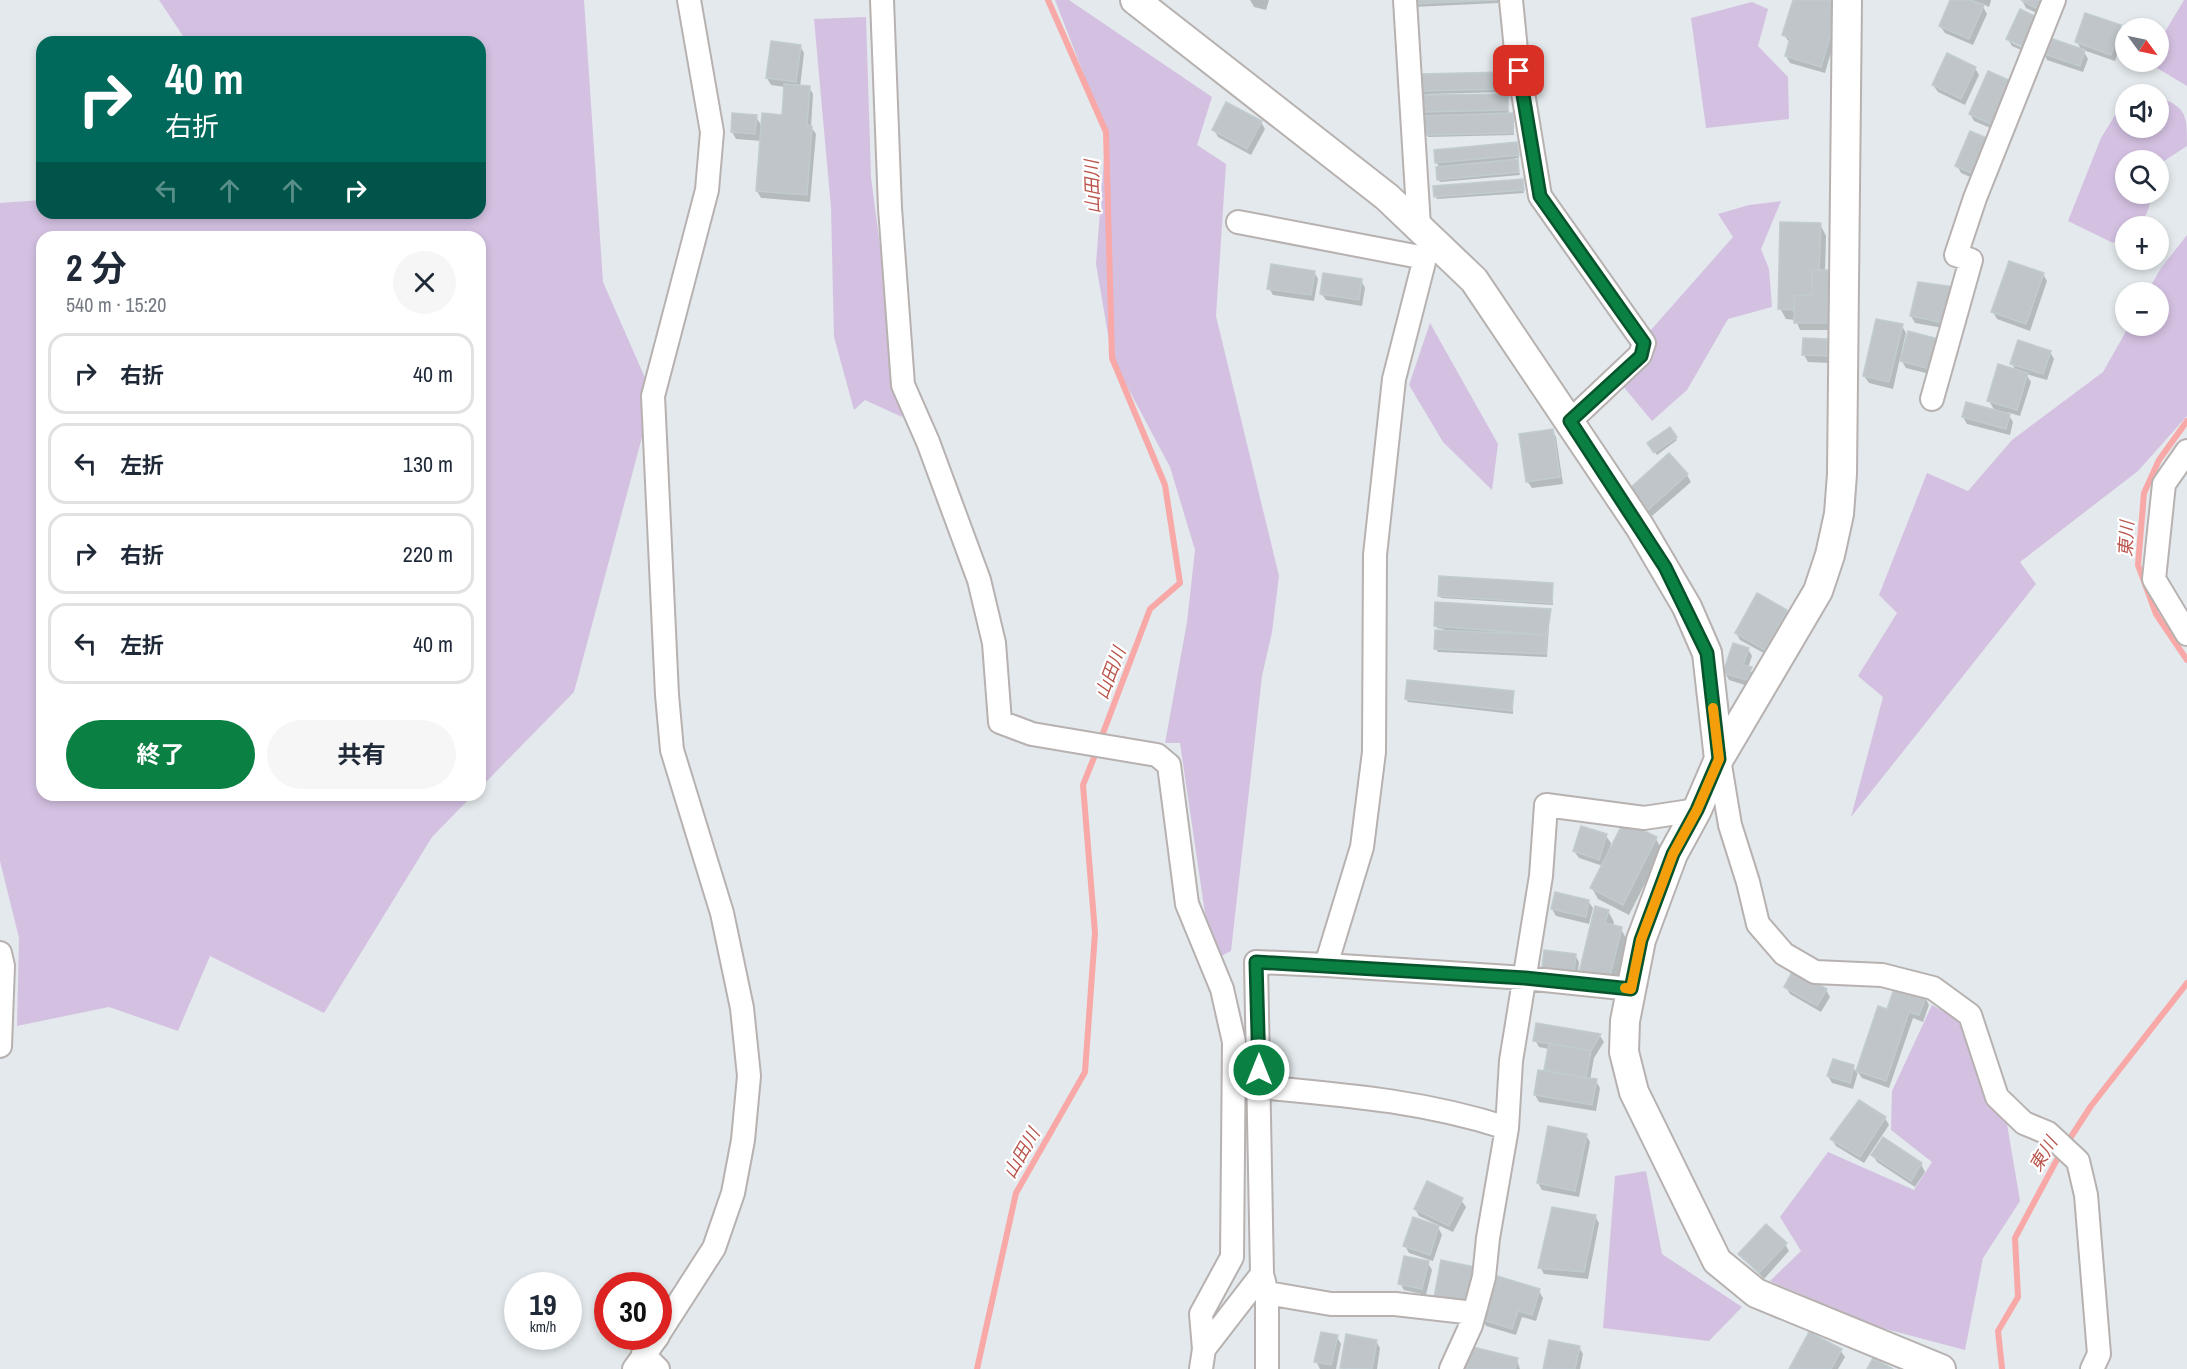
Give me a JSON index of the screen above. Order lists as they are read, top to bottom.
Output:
{
  "water": ["山田川", "東川"],
  "north": "bottom right",
  "page": {
    "map_buttons": ["+", "−"],
    "turn": ["40 m", "右折"],
    "heading": ["2 分", "540 m · 15:20"],
    "list": [
      {
        "name": "右折",
        "value": "40 m"
      },
      {
        "name": "左折",
        "value": "130 m"
      },
      {
        "name": "右折",
        "value": "220 m"
      },
      {
        "name": "左折",
        "value": "40 m"
      }
    ],
    "buttons": ["終了", "共有"],
    "speed": "19 km/h",
    "limit": "30"
  }
}
